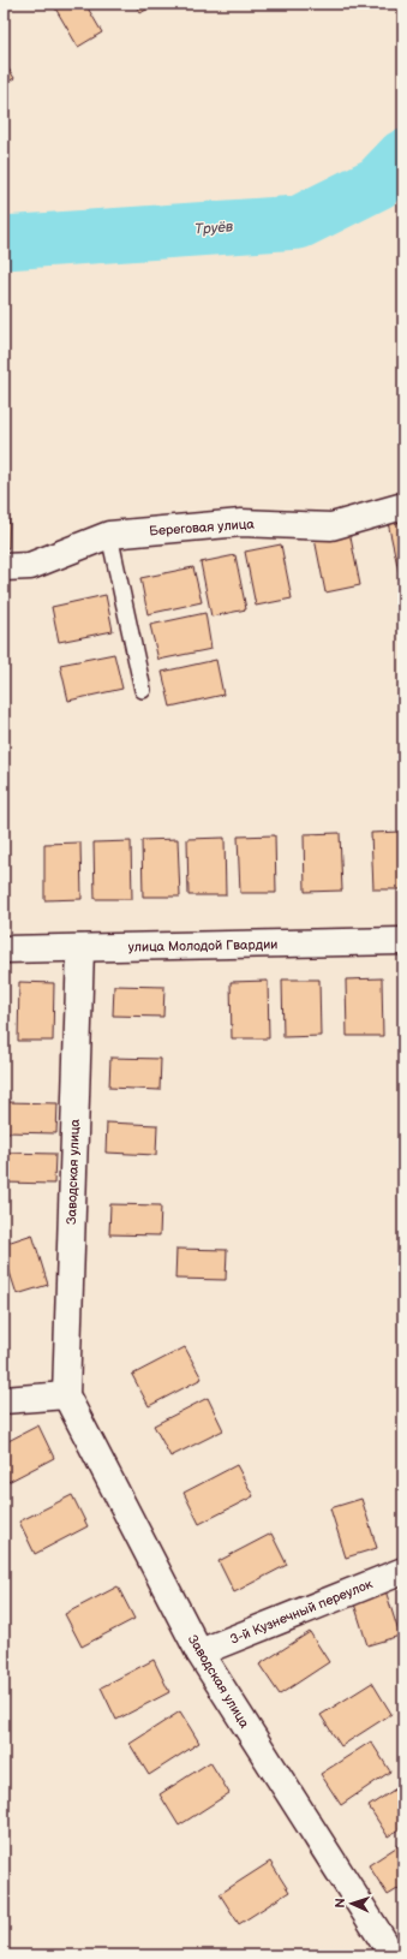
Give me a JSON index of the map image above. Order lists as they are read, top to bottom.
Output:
{
  "streets": {
    "street": [
      "Береговая улица",
      "улица Молодой Гвардии",
      "Заводская улица",
      "3-й Кузнечный переулок"
    ]
  },
  "crossings": [
    ["улица Молодой Гвардии", "Заводская улица"],
    ["Заводская улица", "3-й Кузнечный переулок"]
  ],
  "water": ["Труёв"],
  "north": "left"
}
